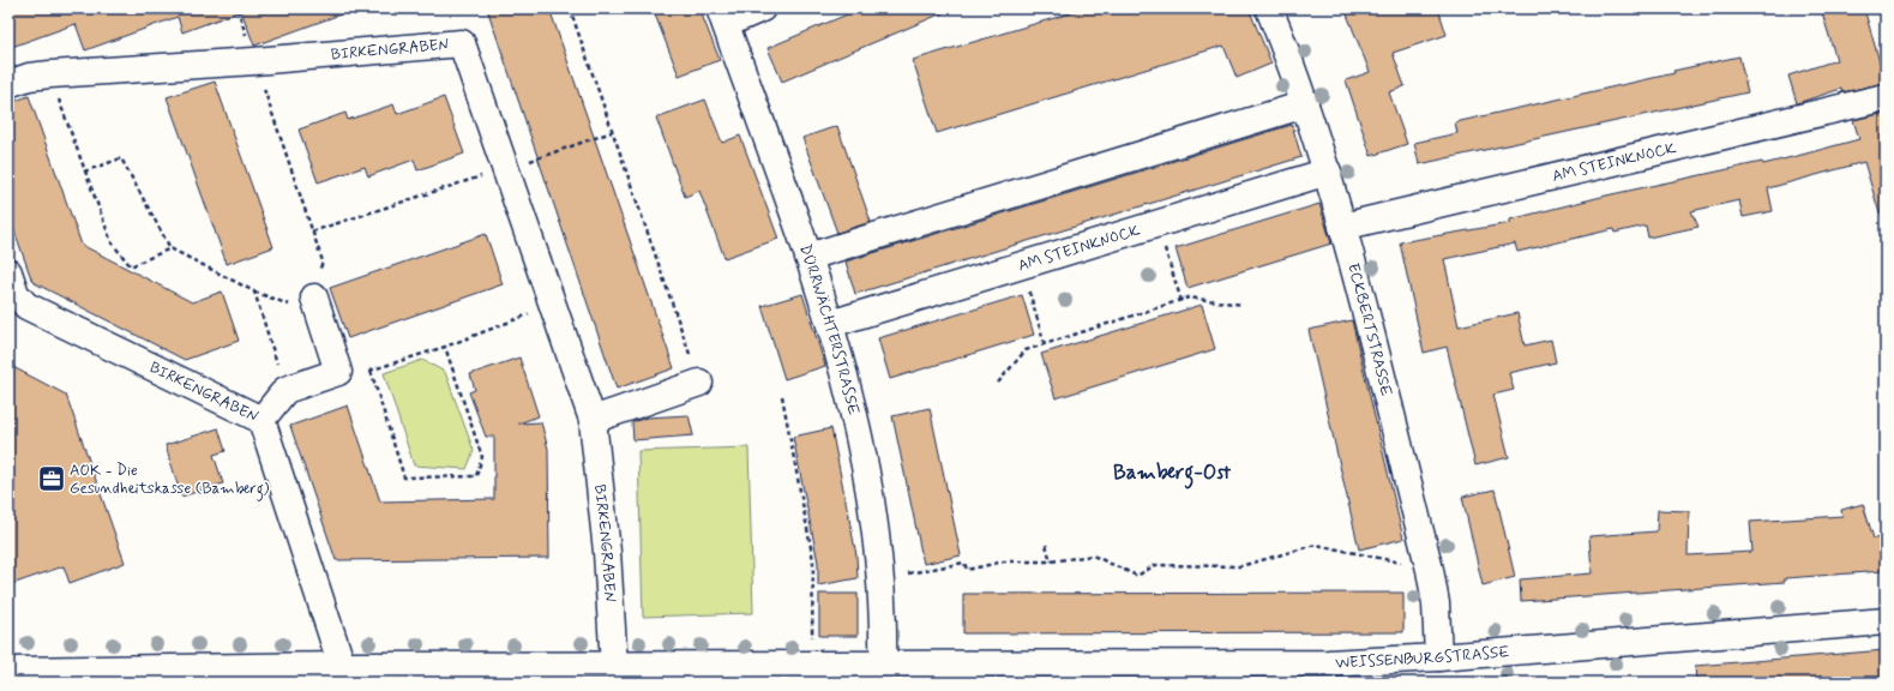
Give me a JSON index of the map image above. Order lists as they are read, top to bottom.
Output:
{
  "streets": {
    "street": [
      "BIRKENGRABEN",
      "AM STEINKNOCK",
      "DÜRRWÄCHTERSTRASSE",
      "ECKBERTSTRASSE",
      "WEISSENBURGSTRASSE"
    ]
  },
  "crossings": [
    ["BIRKENGRABEN", "WEISSENBURGSTRASSE"],
    ["AM STEINKNOCK", "DÜRRWÄCHTERSTRASSE"],
    ["AM STEINKNOCK", "ECKBERTSTRASSE"],
    ["DÜRRWÄCHTERSTRASSE", "WEISSENBURGSTRASSE"],
    ["ECKBERTSTRASSE", "WEISSENBURGSTRASSE"]
  ],
  "districts": ["Bamberg-Ost"],
  "places": {
    "office": ["AOK - Die Gesundheitskasse (Bamberg)"]
  }
}
